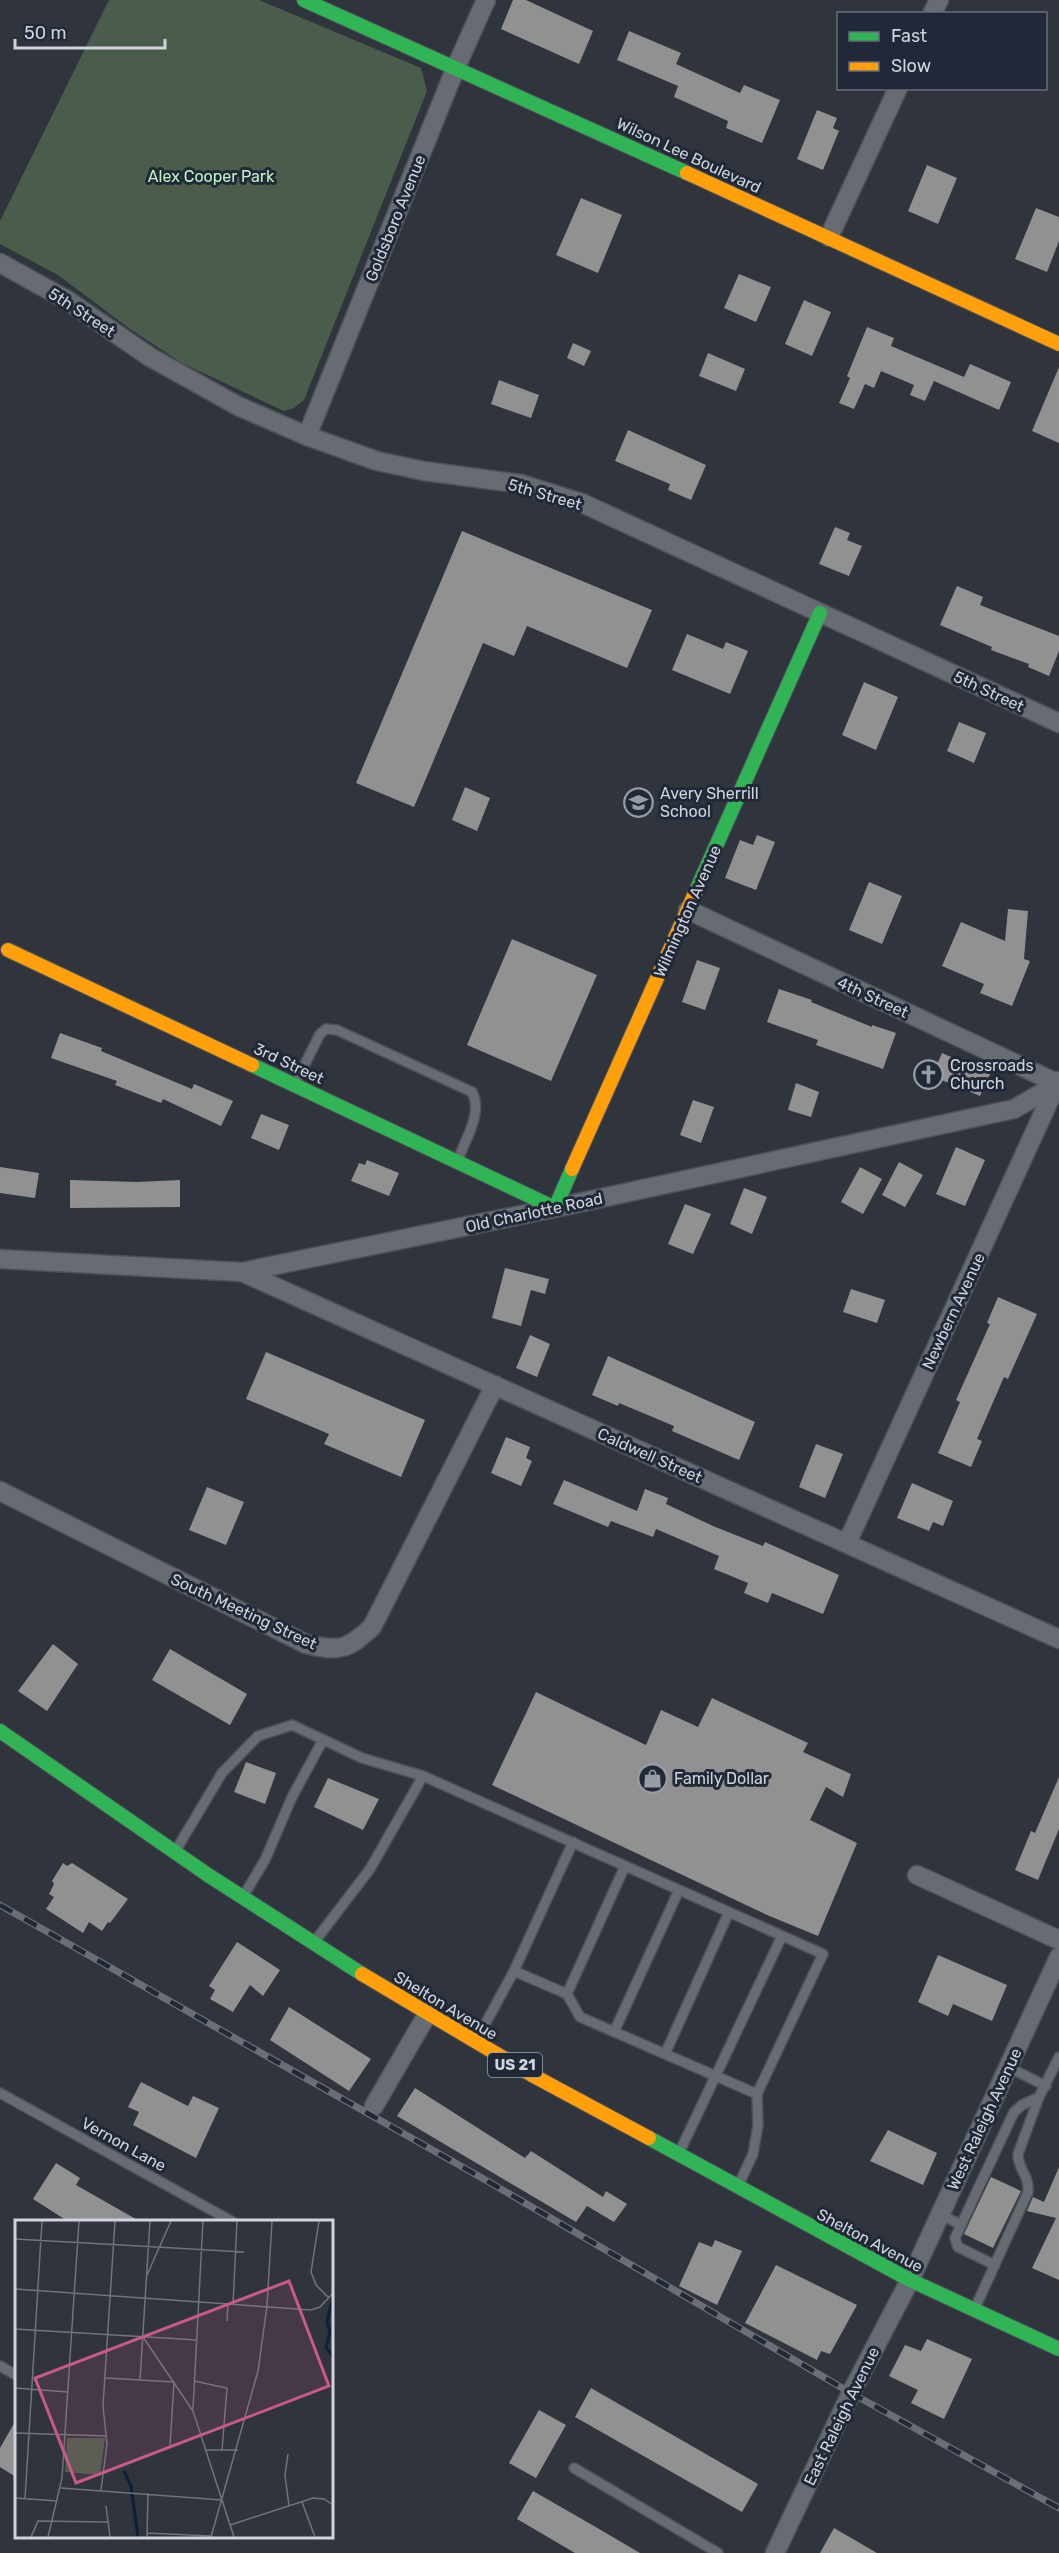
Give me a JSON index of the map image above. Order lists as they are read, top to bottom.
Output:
{
  "streets": {
    "street": [
      "Wilson Lee Boulevard",
      "Goldsboro Avenue",
      "5th Street",
      "Wilmington Avenue",
      "4th Street",
      "3rd Street",
      "Old Charlotte Road",
      "Newbern Avenue",
      "Caldwell Street",
      "South Meeting Street",
      "Shelton Avenue",
      "US 21",
      "West Raleigh Avenue",
      "East Raleigh Avenue"
    ],
    "lane": ["Vernon Lane"]
  },
  "crossings": [
    ["Wilson Lee Boulevard", "Goldsboro Avenue"],
    ["Goldsboro Avenue", "5th Street"],
    ["5th Street", "Wilmington Avenue"],
    ["Wilmington Avenue", "4th Street"],
    ["Wilmington Avenue", "3rd Street"],
    ["Wilmington Avenue", "Old Charlotte Road"],
    ["4th Street", "Old Charlotte Road"],
    ["4th Street", "Newbern Avenue"],
    ["3rd Street", "Old Charlotte Road"],
    ["Old Charlotte Road", "Newbern Avenue"],
    ["Old Charlotte Road", "Caldwell Street"],
    ["Newbern Avenue", "Caldwell Street"],
    ["Caldwell Street", "South Meeting Street"],
    ["Shelton Avenue", "West Raleigh Avenue"],
    ["Shelton Avenue", "East Raleigh Avenue"],
    ["West Raleigh Avenue", "East Raleigh Avenue"]
  ],
  "parks": ["Alex Cooper Park"],
  "places": {
    "school or university": ["Avery Sherrill School"],
    "church": ["Crossroads Church"],
    "shop": ["Family Dollar"]
  },
  "legend": ["Fast", "Slow"],
  "scale_bar": "50 m"
}
